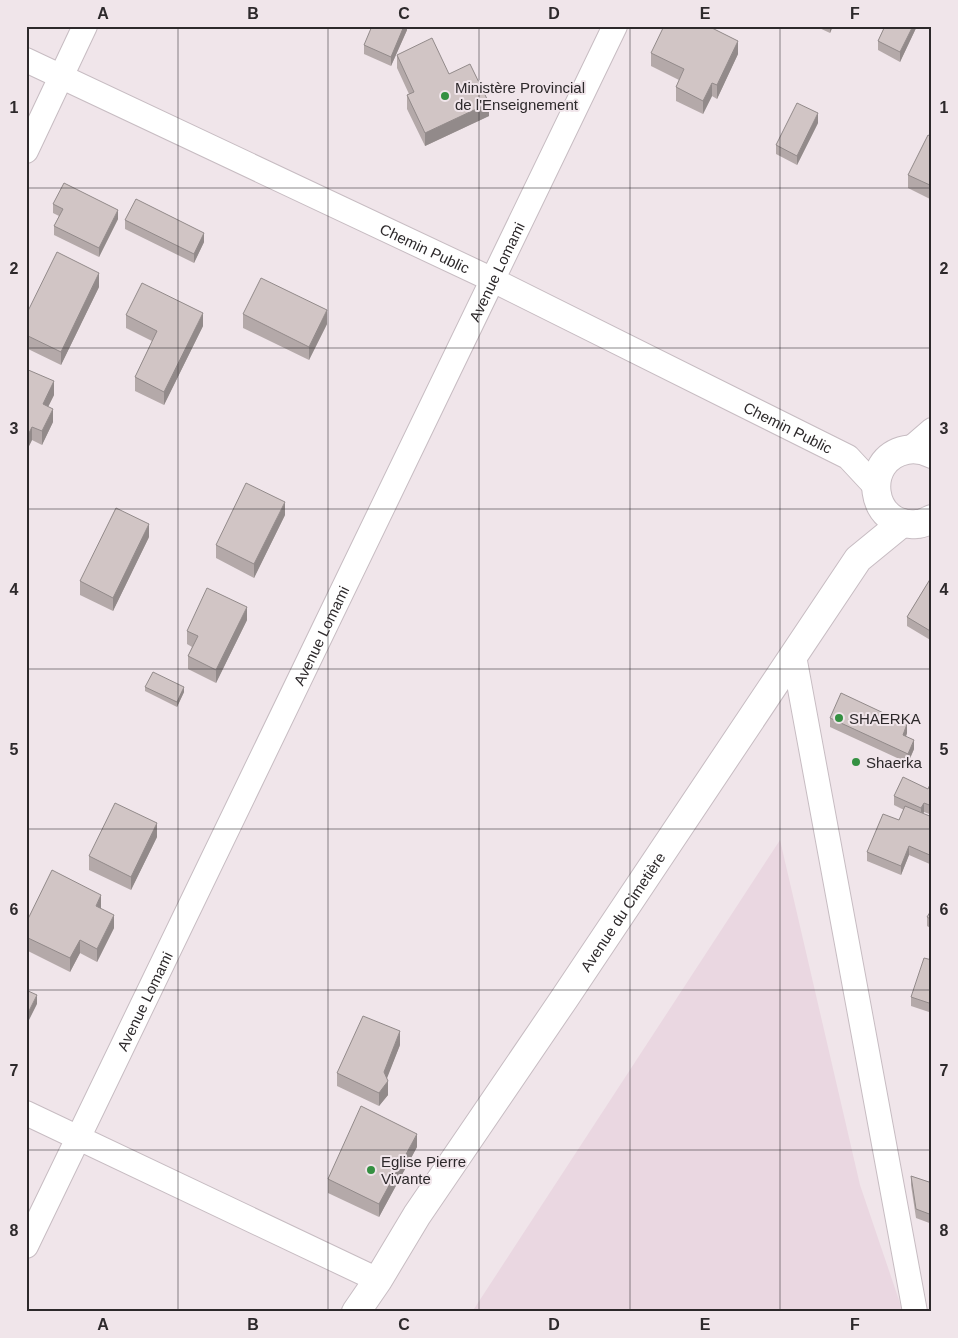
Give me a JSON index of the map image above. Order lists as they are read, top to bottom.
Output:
{
  "streets": {
    "street": ["Chemin Public", "Avenue Lomami", "Avenue du Cimetière"]
  },
  "crossings": [
    ["Chemin Public", "Avenue Lomami"]
  ],
  "places": [
    "Ministère Provincial de l'Enseignement",
    "SHAERKA",
    "Shaerka",
    "Eglise Pierre Vivante"
  ],
  "grid": {
    "columns": [
      "A",
      "B",
      "C",
      "D",
      "E",
      "F"
    ],
    "rows": [
      "1",
      "2",
      "3",
      "4",
      "5",
      "6",
      "7",
      "8"
    ]
  }
}
